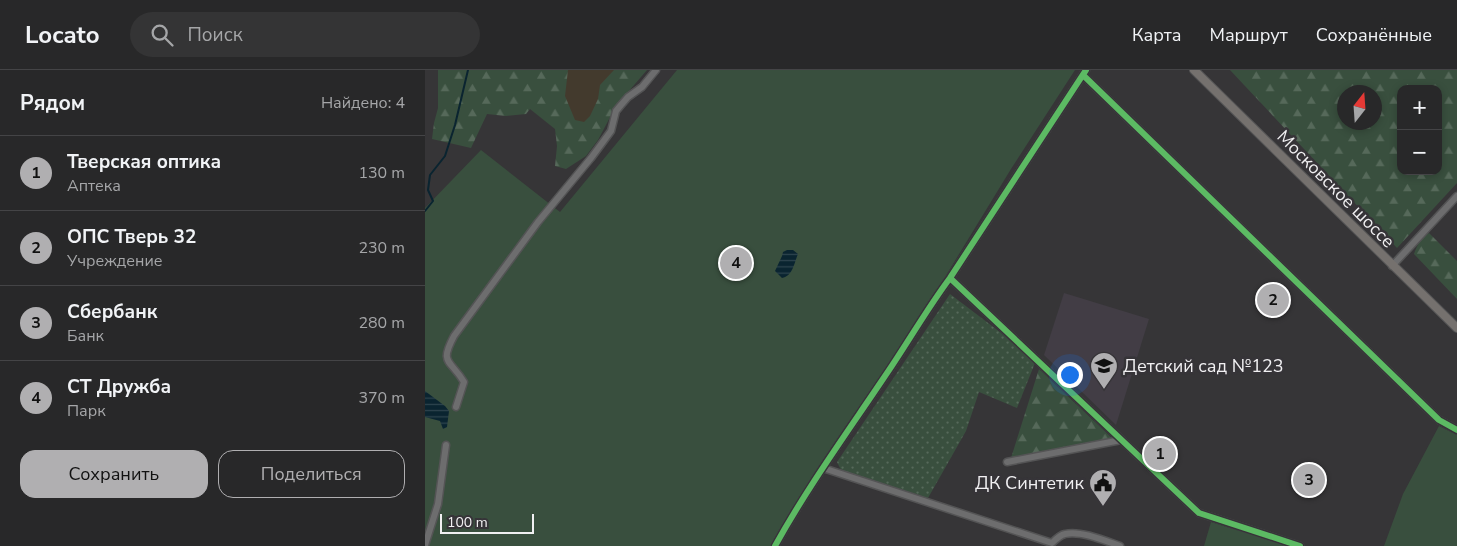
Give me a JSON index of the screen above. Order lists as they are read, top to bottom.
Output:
{
  "streets": {
    "main road": ["Московское шоссе"]
  },
  "places": {
    "school or university": ["Детский сад №123"],
    "public building": ["ДК Синтетик"]
  },
  "scale_bar": "100 m",
  "north": "top",
  "page": {
    "header": "Locato",
    "search": "Поиск",
    "nav": ["Карта", "Маршрут", "Сохранённые"],
    "heading": ["Рядом", "Найдено: 4"],
    "map_buttons": ["+", "−"],
    "list": [
      {
        "mark": "1",
        "name": "Тверская оптика",
        "note": "Аптека",
        "value": "130 m"
      },
      {
        "mark": "2",
        "name": "ОПС Тверь 32",
        "note": "Учреждение",
        "value": "230 m"
      },
      {
        "mark": "3",
        "name": "Сбербанк",
        "note": "Банк",
        "value": "280 m"
      },
      {
        "mark": "4",
        "name": "СТ Дружба",
        "note": "Парк",
        "value": "370 m"
      }
    ],
    "pins": [
      "4",
      "2",
      "1",
      "3"
    ],
    "buttons": ["Сохранить", "Поделиться"],
    "scale": "100 m"
  }
}
